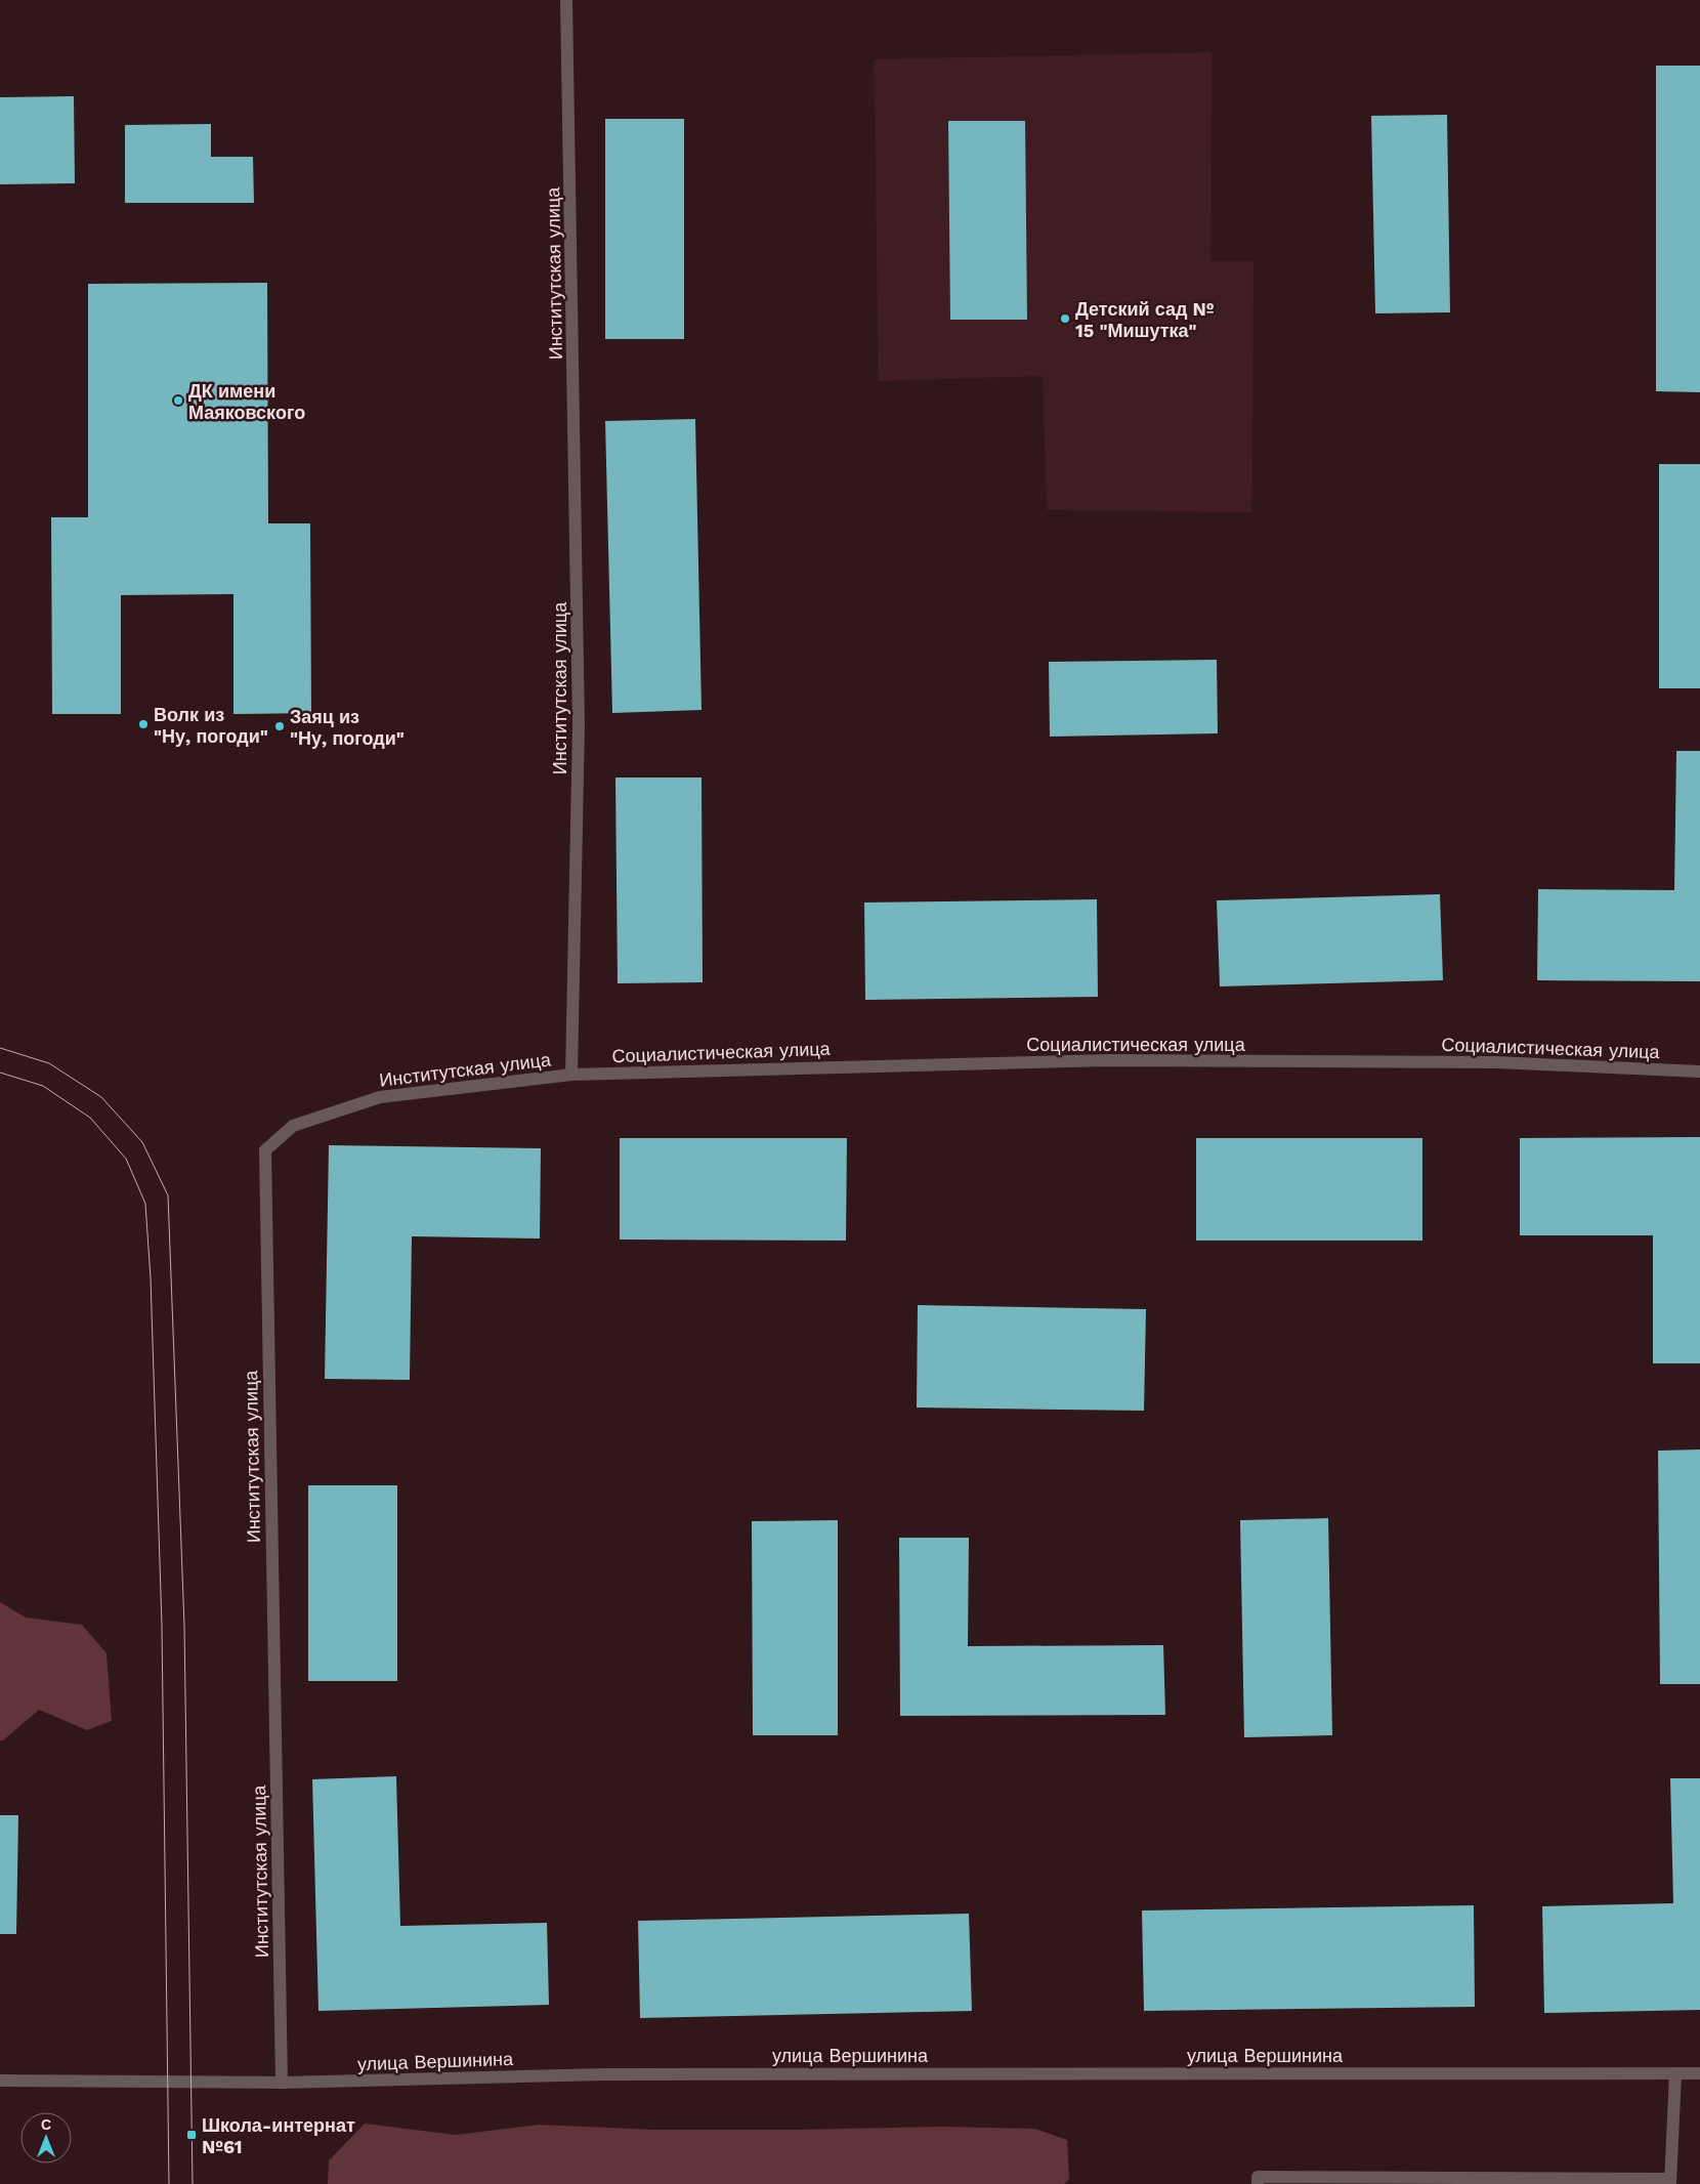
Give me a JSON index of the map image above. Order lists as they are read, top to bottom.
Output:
{
  "streets": {
    "street": ["Институтская улица", "Социалистическая улица", "улица Вершинина"]
  },
  "crossings": [
    ["Институтская улица", "Социалистическая улица"],
    ["Институтская улица", "улица Вершинина"]
  ],
  "places": {
    "other": [
      "Детский сад № 15 \"Мишутка\"",
      "ДК имени Маяковского",
      "Волк из \"Ну, погоди\"",
      "Заяц из \"Ну, погоди\""
    ],
    "transit": ["Школа-интернат №61"]
  },
  "north": "top"
}
